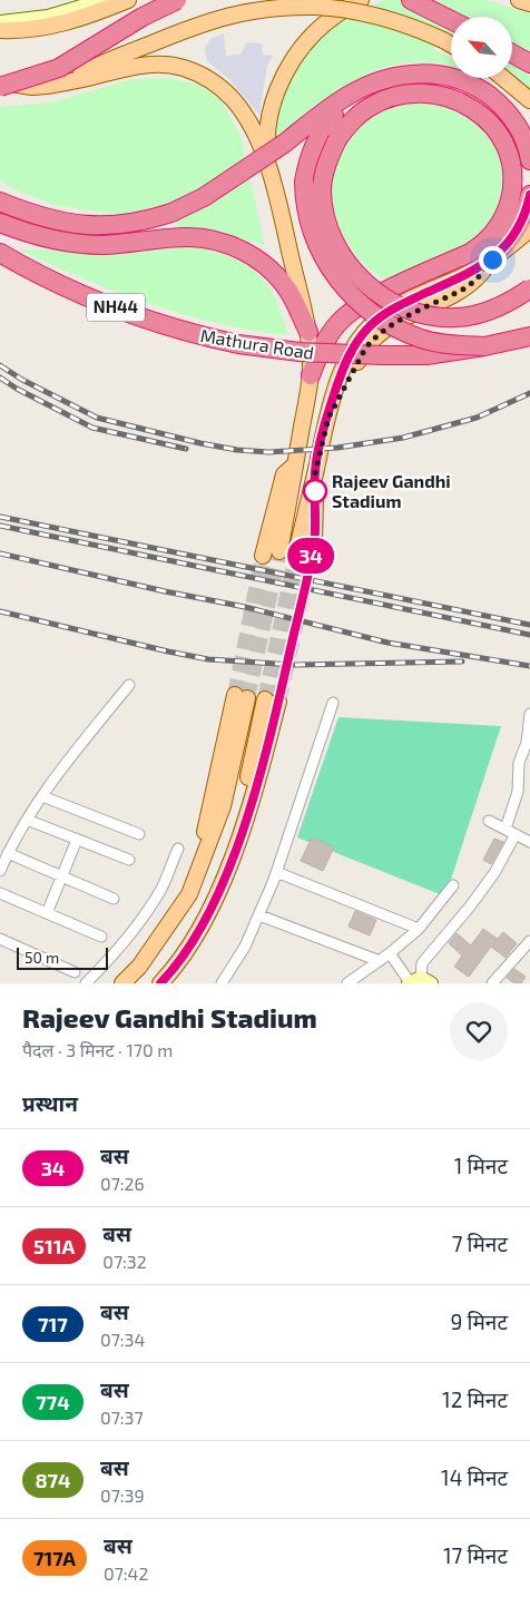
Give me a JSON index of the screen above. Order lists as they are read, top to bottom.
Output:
{
  "streets": {
    "highway": ["NH44", "Mathura Road"]
  },
  "places": ["Rajeev Gandhi Stadium"],
  "lines": ["bus line 34"],
  "scale_bar": "50 m",
  "north": "top left",
  "page": {
    "on_map": "34",
    "scale": "50 m",
    "heading": [
      ["Rajeev Gandhi Stadium", "पैदल · 3 मिनट · 170 m"],
      "प्रस्थान"
    ],
    "list": [
      {
        "mark": "34",
        "name": "बस",
        "note": "07:26",
        "value": "1 मिनट"
      },
      {
        "mark": "511A",
        "name": "बस",
        "note": "07:32",
        "value": "7 मिनट"
      },
      {
        "mark": "717",
        "name": "बस",
        "note": "07:34",
        "value": "9 मिनट"
      },
      {
        "mark": "774",
        "name": "बस",
        "note": "07:37",
        "value": "12 मिनट"
      },
      {
        "mark": "874",
        "name": "बस",
        "note": "07:39",
        "value": "14 मिनट"
      },
      {
        "mark": "717A",
        "name": "बस",
        "note": "07:42",
        "value": "17 मिनट"
      }
    ]
  }
}
